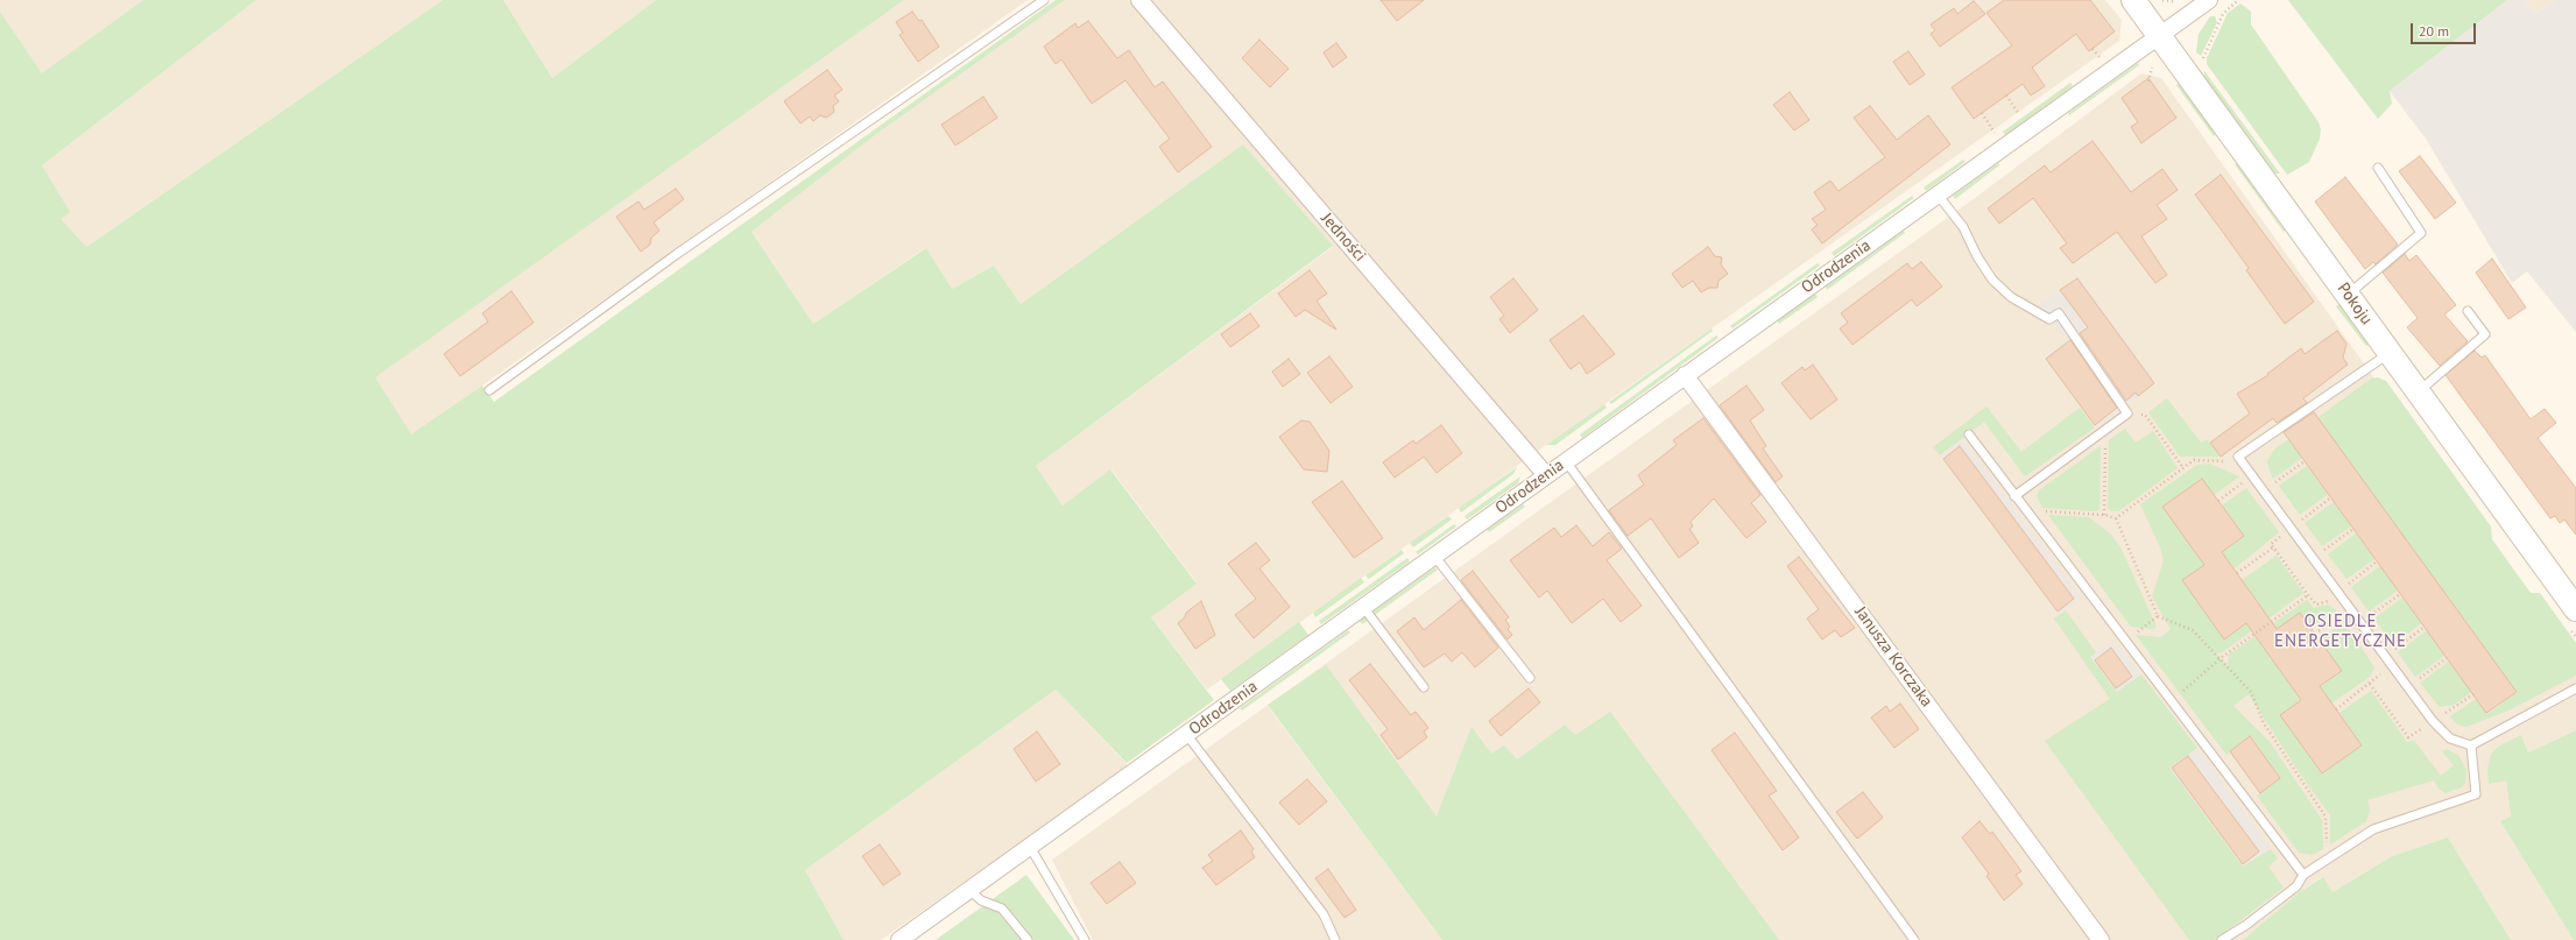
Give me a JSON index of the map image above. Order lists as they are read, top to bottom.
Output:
{
  "streets": {
    "street": [
      "Jedności",
      "Odrodzenia",
      "Pokoju",
      "Janusza Korczaka"
    ]
  },
  "crossings": [
    ["Jedności", "Odrodzenia"],
    ["Odrodzenia", "Pokoju"],
    ["Odrodzenia", "Janusza Korczaka"]
  ],
  "districts": ["OSIEDLE ENERGETYCZNE"],
  "scale_bar": "20 m"
}
